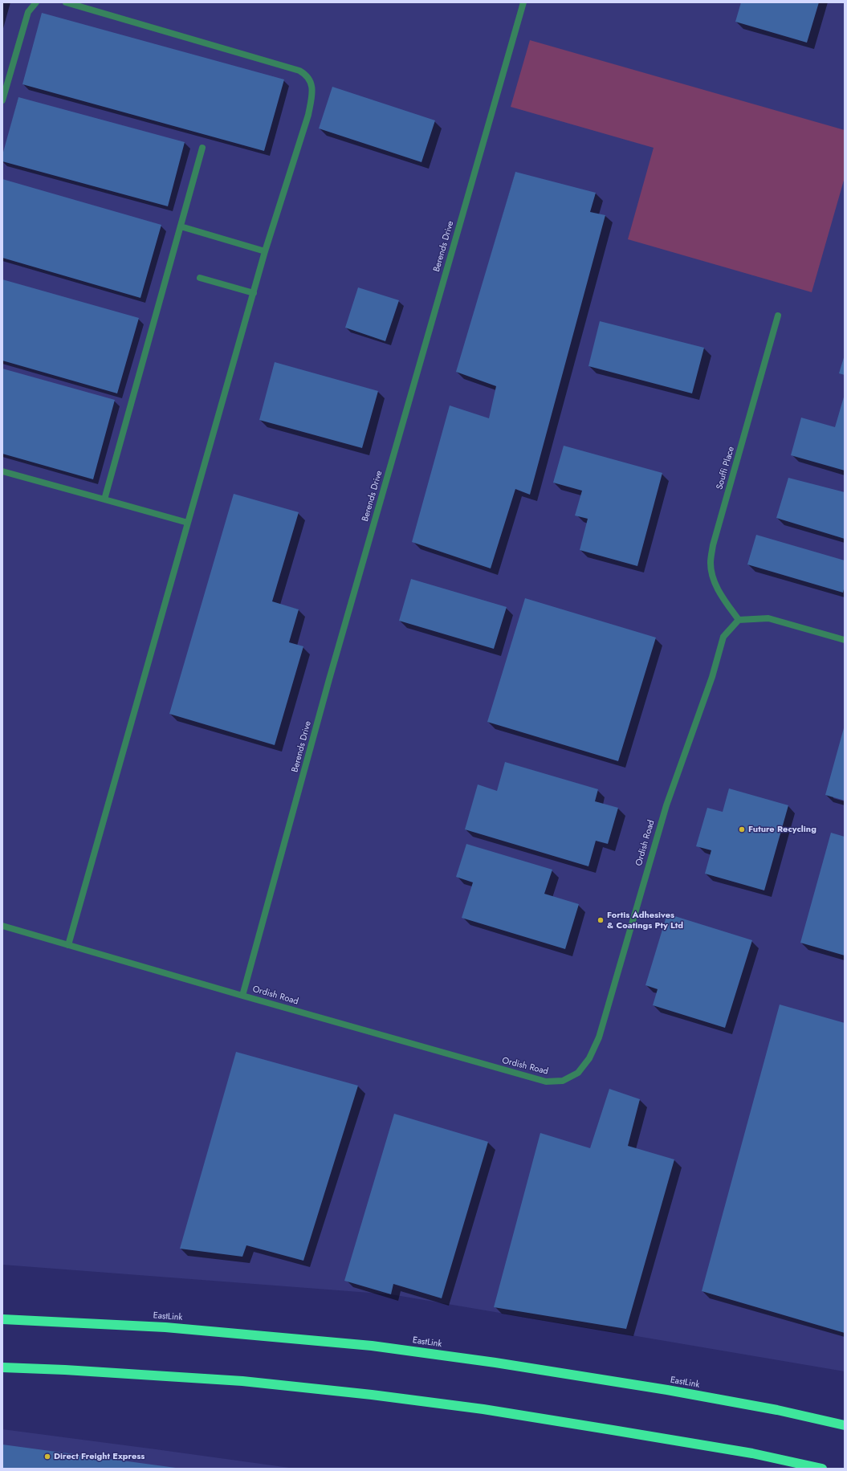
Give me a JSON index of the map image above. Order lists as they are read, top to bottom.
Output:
{
  "streets": {
    "highway": ["EastLink"],
    "street": ["Berends Drive", "Souffi Place", "Ordish Road"]
  },
  "crossings": [
    ["Berends Drive", "Ordish Road"],
    ["Souffi Place", "Ordish Road"]
  ],
  "places": ["Future Recycling", "Fortis Adhesives & Coatings Pty Ltd", "Direct Freight Express"]
}
